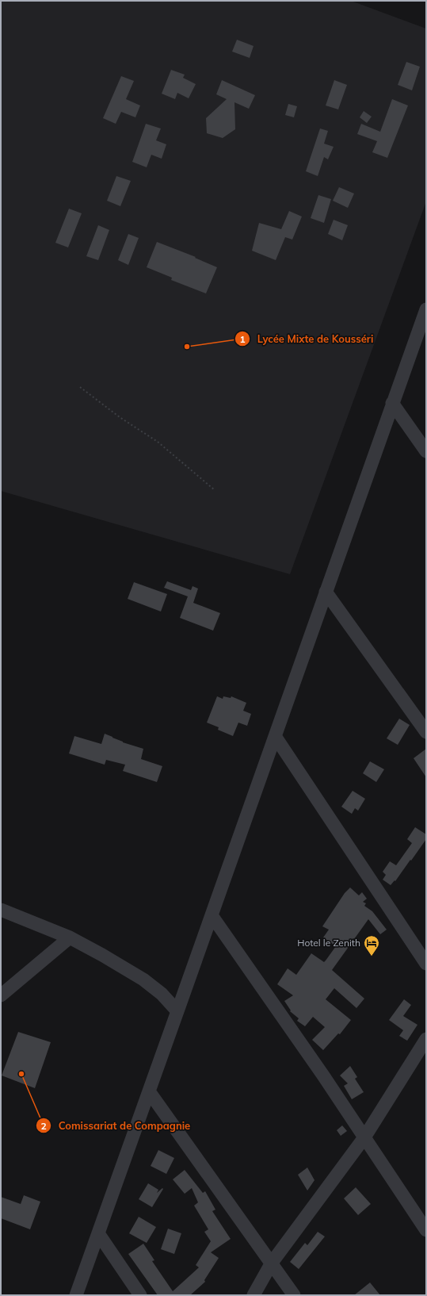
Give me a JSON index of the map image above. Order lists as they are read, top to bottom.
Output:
{
  "places": {
    "other": ["Lycée Mixte de Kousséri", "Comissariat de Compagnie"],
    "hotel": ["Hotel le Zenith"]
  }
}
